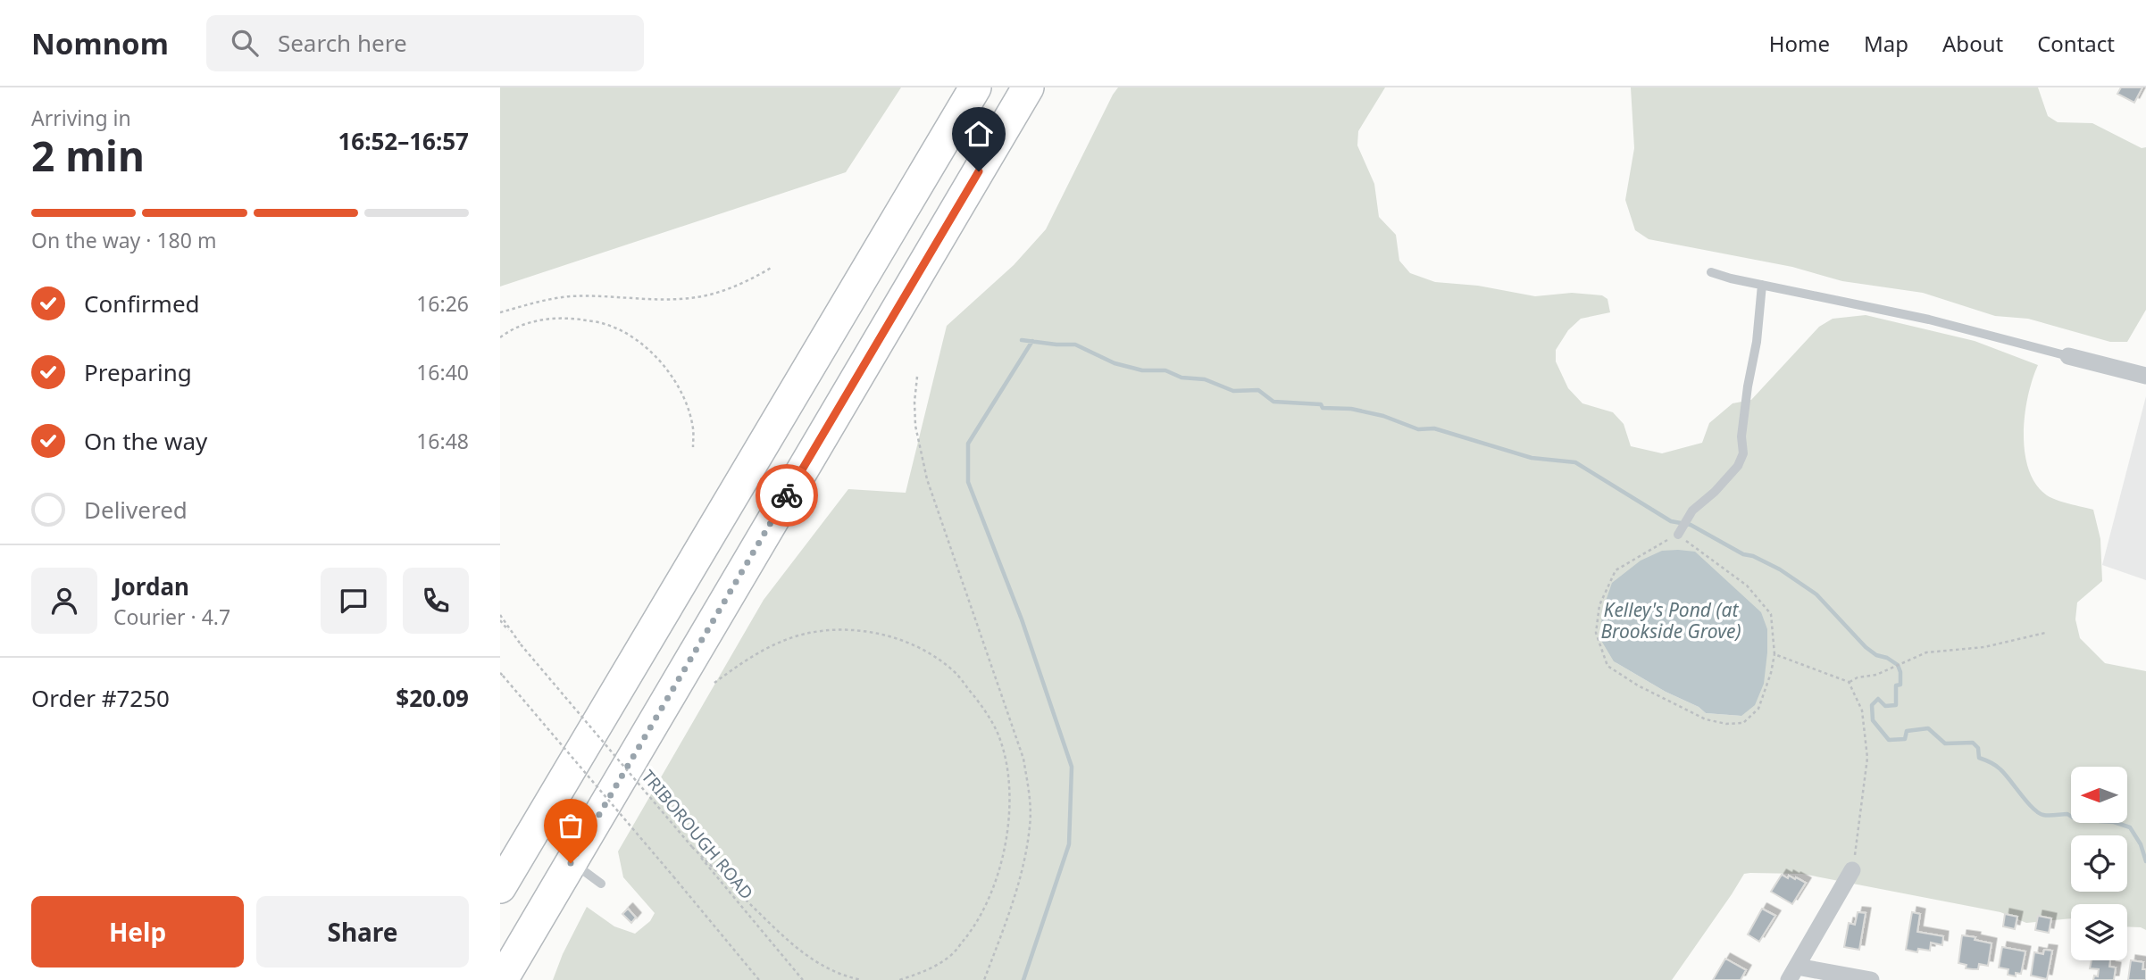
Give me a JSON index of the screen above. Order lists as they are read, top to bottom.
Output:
{
  "streets": {
    "path": ["TRIBOROUGH ROAD"]
  },
  "water": ["Kelley's Pond (at Brookside Grove)"],
  "north": "left",
  "page": {
    "header": "Nomnom",
    "search": "Search here",
    "nav": [
      "Home",
      "Map",
      "About",
      "Contact"
    ],
    "heading": ["2 min", "Arriving in", "16:52–16:57"],
    "panel": [
      "Jordan",
      "Courier · 4.7",
      "Order #7250",
      "$20.09"
    ],
    "bar": "On the way · 180 m",
    "list": [
      ["Confirmed", "16:26"],
      ["Preparing", "16:40"],
      ["On the way", "16:48"],
      "Delivered"
    ],
    "buttons": ["Help", "Share"]
  }
}
